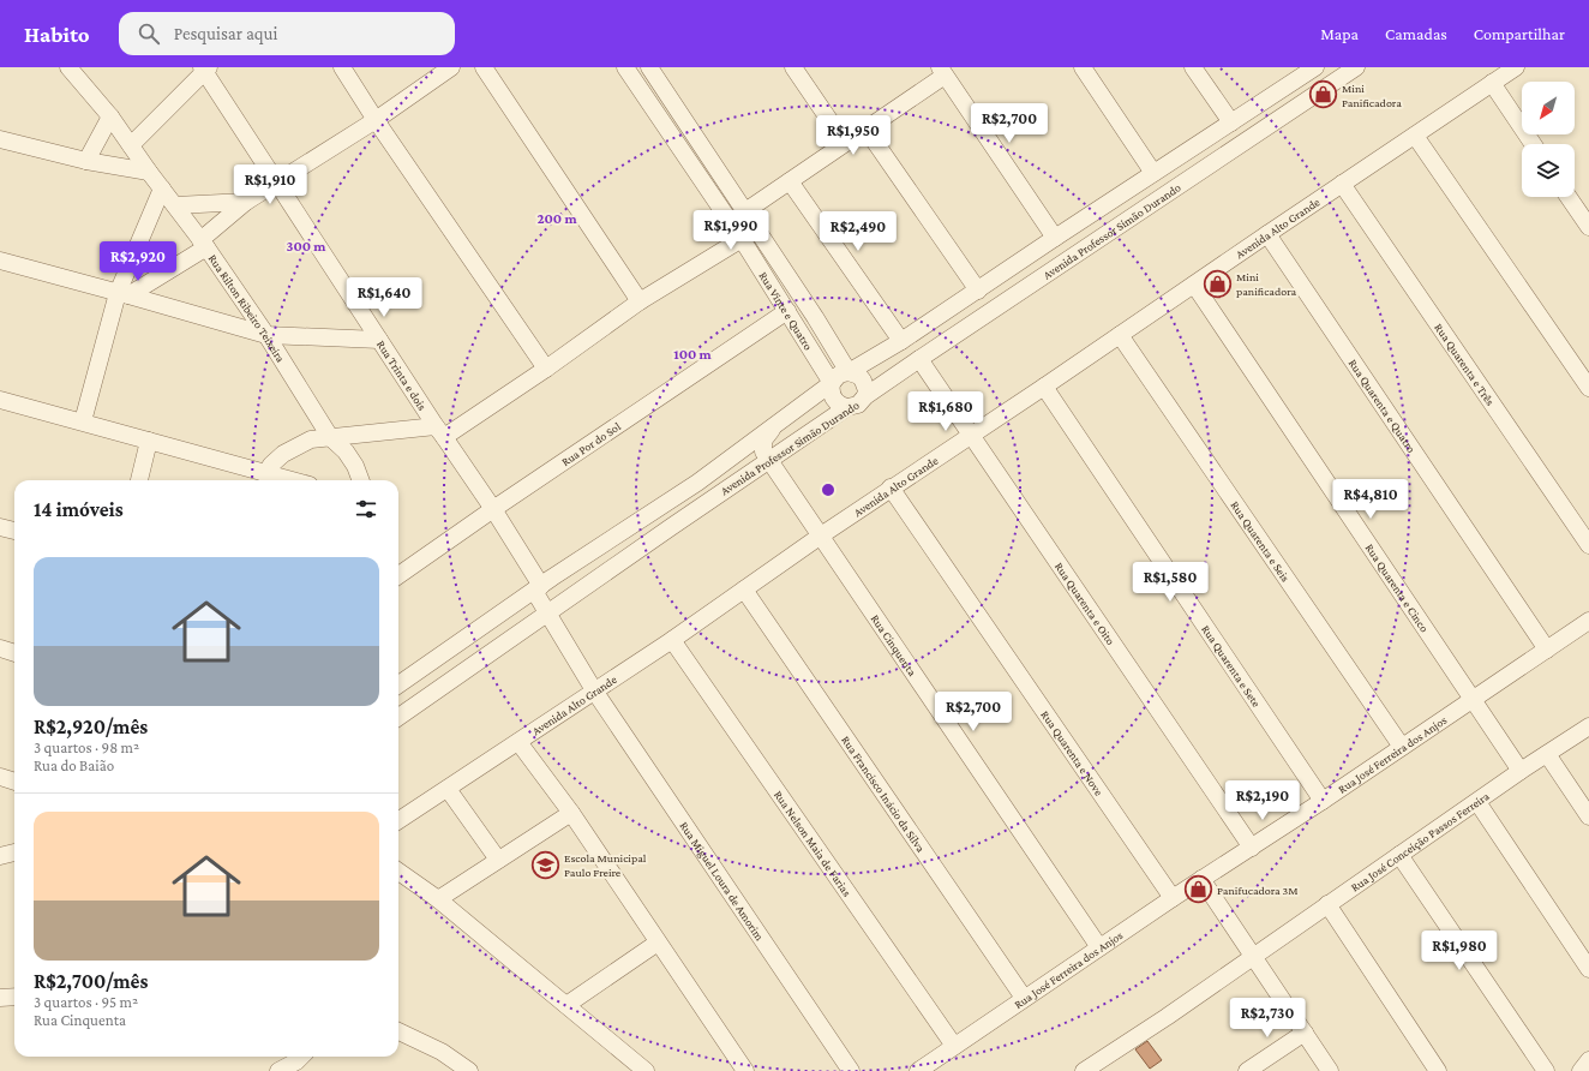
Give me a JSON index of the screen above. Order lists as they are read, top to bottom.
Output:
{
  "streets": {
    "street": [
      "Avenida Alto Grande",
      "Avenida Professor Simão Durando",
      "Rua Rilton Ribeiro Teixeira",
      "Rua Vinte e Quatro",
      "Rua Quarenta e Três",
      "Rua Trinta e dois",
      "Rua Quarenta e Quatro",
      "Rua Por do Sol",
      "Rua Quarenta e Seis",
      "Rua Quarenta e Cinco",
      "Rua Quarenta e Oito",
      "Rua Cinquenta",
      "Rua Quarenta e Sete",
      "Rua Quarenta e Nove",
      "Rua José Ferreira dos Anjos",
      "Rua Francisco Inácio da Silva",
      "Rua José Conceição Passos Ferreira",
      "Rua Nelson Maia de Farias",
      "Rua Miguel Loura de Amorim"
    ]
  },
  "crossings": [
    ["Avenida Alto Grande", "Rua Quarenta e Três"],
    ["Avenida Alto Grande", "Rua Quarenta e Quatro"],
    ["Avenida Alto Grande", "Rua Quarenta e Seis"],
    ["Avenida Alto Grande", "Rua Quarenta e Cinco"],
    ["Avenida Alto Grande", "Rua Quarenta e Oito"],
    ["Avenida Alto Grande", "Rua Cinquenta"],
    ["Avenida Alto Grande", "Rua Quarenta e Sete"],
    ["Avenida Alto Grande", "Rua Quarenta e Nove"],
    ["Avenida Alto Grande", "Rua Francisco Inácio da Silva"],
    ["Avenida Alto Grande", "Rua Nelson Maia de Farias"],
    ["Avenida Alto Grande", "Rua Miguel Loura de Amorim"],
    ["Avenida Professor Simão Durando", "Rua Vinte e Quatro"],
    ["Avenida Professor Simão Durando", "Rua Trinta e dois"],
    ["Avenida Professor Simão Durando", "Rua Quarenta e Oito"],
    ["Avenida Professor Simão Durando", "Rua Cinquenta"],
    ["Avenida Professor Simão Durando", "Rua Miguel Loura de Amorim"],
    ["Rua Vinte e Quatro", "Rua Por do Sol"],
    ["Rua Trinta e dois", "Rua Por do Sol"],
    ["Rua Trinta e dois", "Rua Miguel Loura de Amorim"],
    ["Rua Quarenta e Quatro", "Rua José Ferreira dos Anjos"],
    ["Rua Quarenta e Seis", "Rua José Ferreira dos Anjos"],
    ["Rua Quarenta e Cinco", "Rua José Ferreira dos Anjos"],
    ["Rua Quarenta e Cinco", "Rua José Conceição Passos Ferreira"],
    ["Rua Quarenta e Oito", "Rua José Ferreira dos Anjos"],
    ["Rua Cinquenta", "Rua José Ferreira dos Anjos"],
    ["Rua Quarenta e Sete", "Rua José Ferreira dos Anjos"],
    ["Rua Quarenta e Nove", "Rua José Ferreira dos Anjos"],
    ["Rua José Ferreira dos Anjos", "Rua Francisco Inácio da Silva"],
    ["Rua José Ferreira dos Anjos", "Rua Nelson Maia de Farias"]
  ],
  "places": {
    "shop": ["Mini Panificadora", "Mini panificadora", "Panifucadora 3M"],
    "school or university": ["Escola Municipal Paulo Freire"]
  },
  "north": "bottom left",
  "page": {
    "header": "Habito",
    "search": "Pesquisar aqui",
    "nav": ["Mapa", "Camadas", "Compartilhar"],
    "price": [
      "R$2,700",
      "R$1,950",
      "R$1,910",
      "R$1,990",
      "R$2,490",
      "R$2,920",
      "R$1,640",
      "R$1,680",
      "R$4,810",
      "R$1,580",
      "R$2,700",
      "R$2,190",
      "R$1,980",
      "R$2,730"
    ],
    "heading": "14 imóveis",
    "list": [
      {
        "name": "R$2,920/mês",
        "note": "3 quartos · 98 m² · Rua do Baião"
      },
      {
        "name": "R$2,700/mês",
        "note": "3 quartos · 95 m² · Rua Cinquenta"
      }
    ]
  },
  "rings": ["200 m", "300 m", "100 m"]
}
